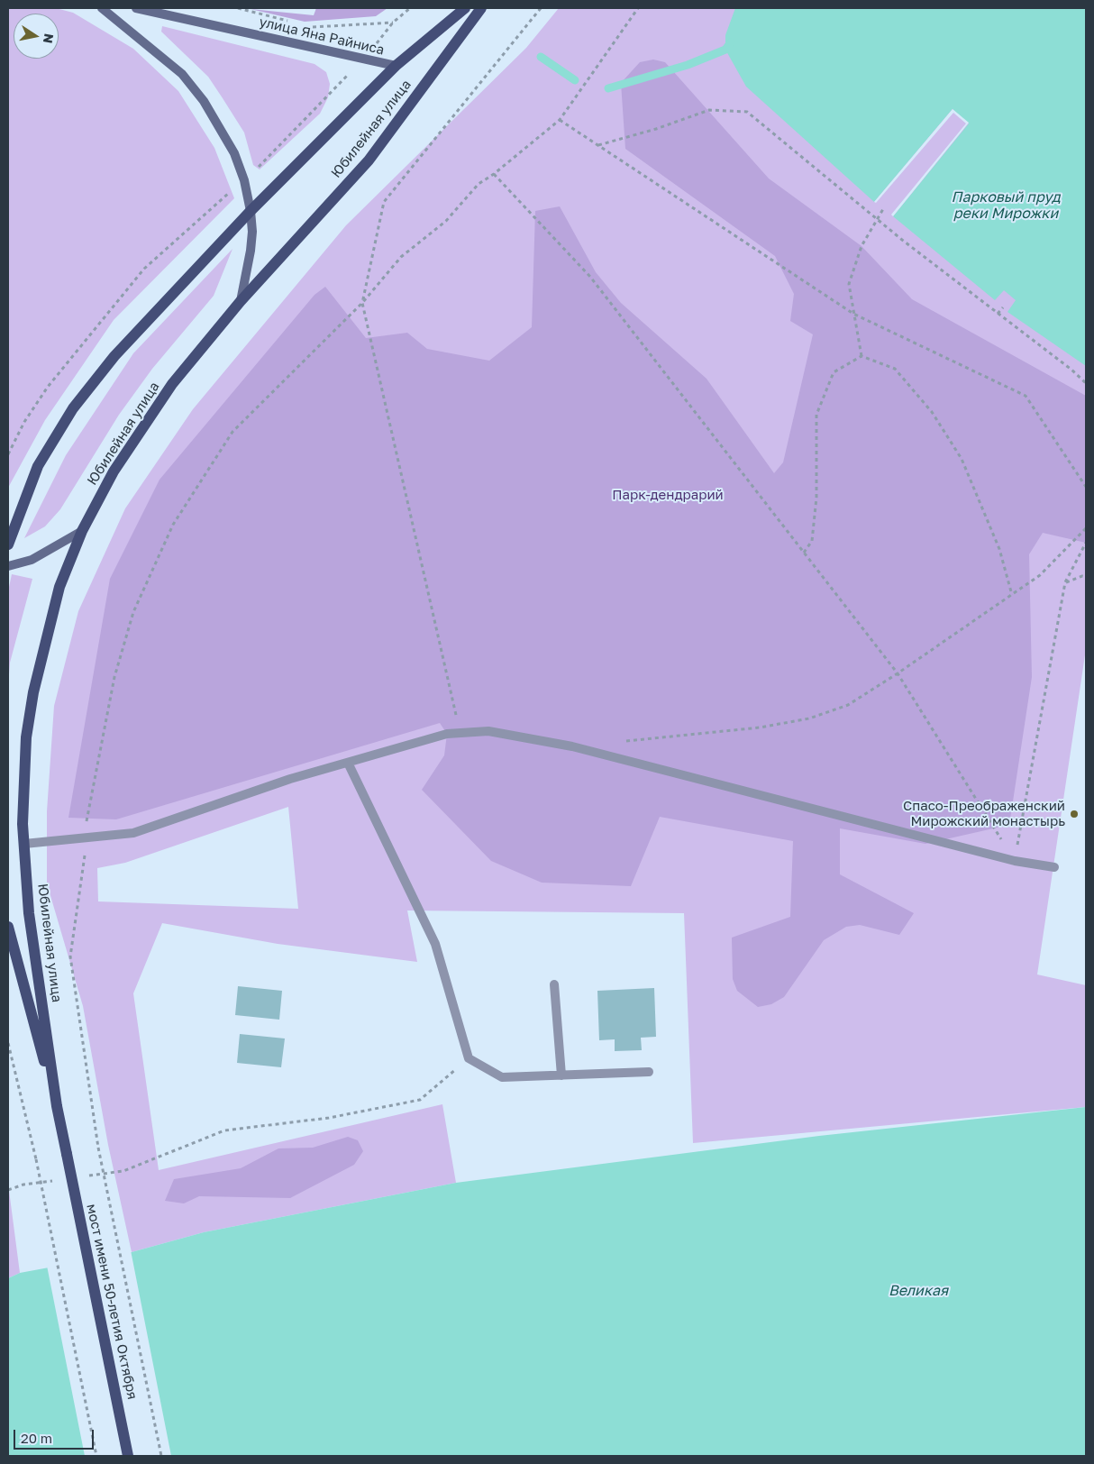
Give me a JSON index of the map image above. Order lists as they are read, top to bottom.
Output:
{
  "streets": {
    "main road": ["Юбилейная улица", "мост имени 50-летия Октября"],
    "street": ["улица Яна Райниса"]
  },
  "crossings": [
    ["улица Яна Райниса", "Юбилейная улица"],
    ["Юбилейная улица", "мост имени 50-летия Октября"]
  ],
  "water": ["Парковый пруд реки Мирожки", "Великая"],
  "parks": ["Парк-дендрарий"],
  "places": ["Спасо-Преображенский Мирожский монастырь"],
  "scale_bar": "20 m",
  "north": "right"
}
